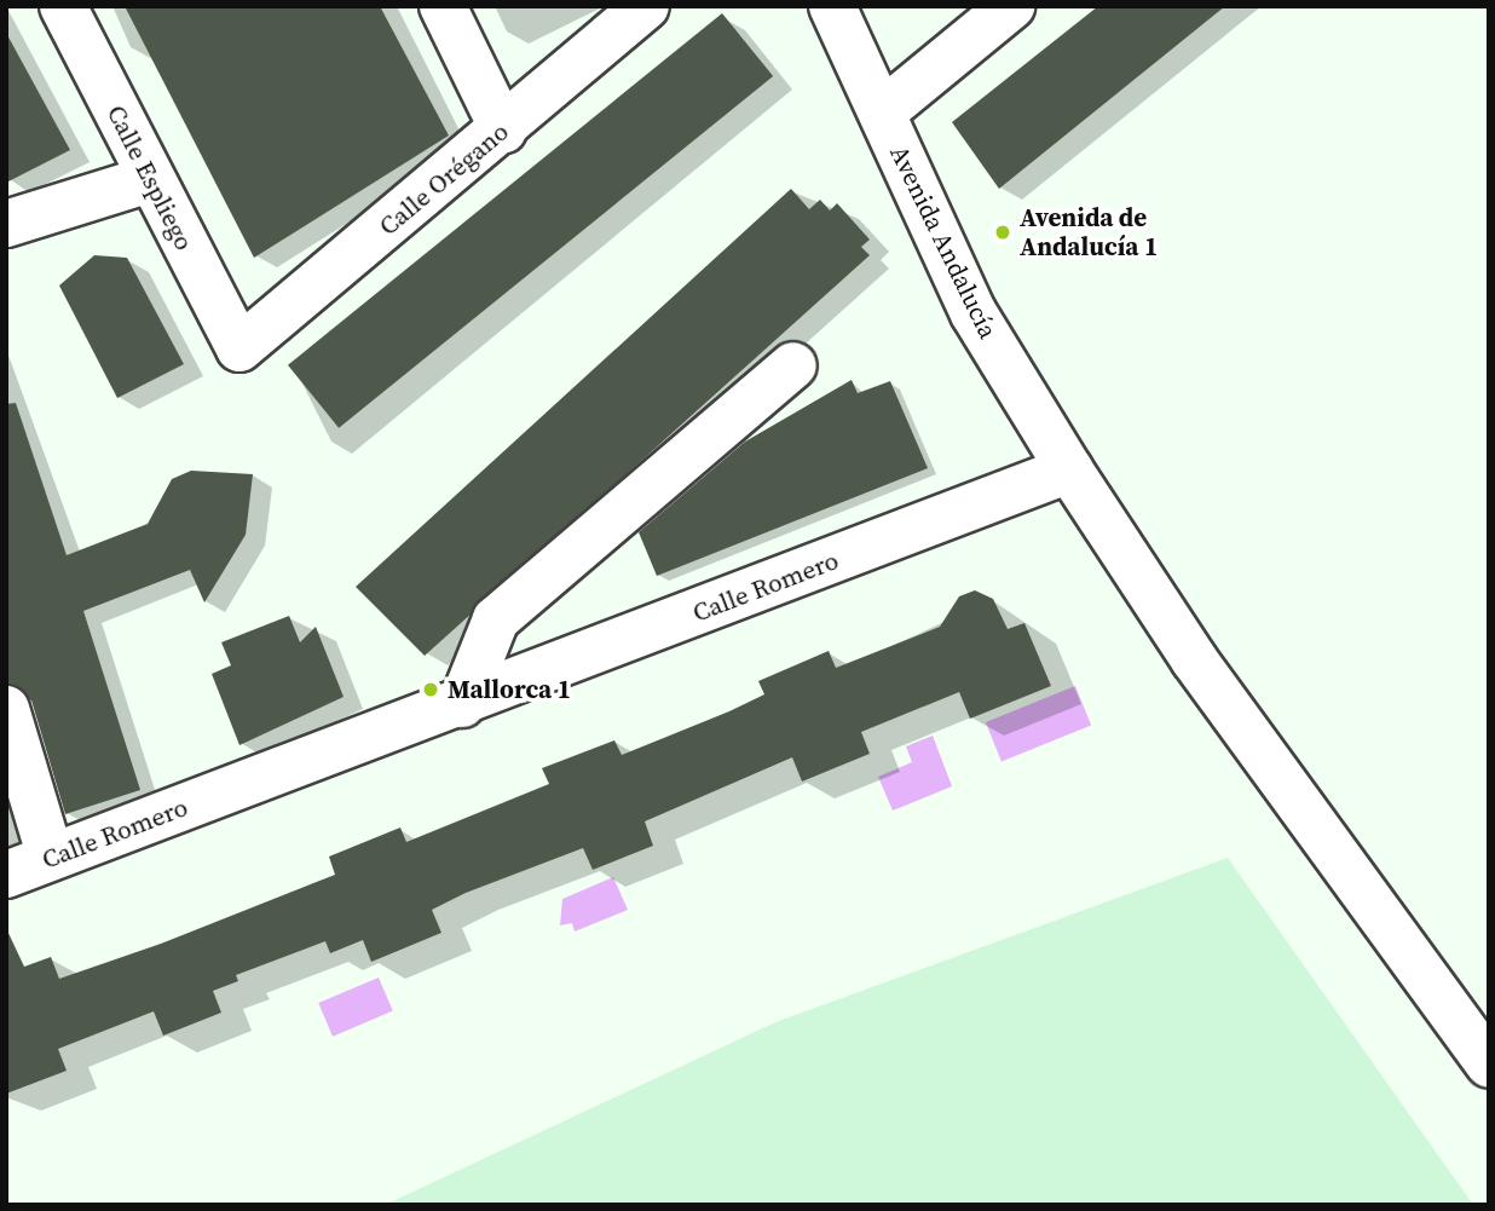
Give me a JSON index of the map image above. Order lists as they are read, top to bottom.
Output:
{
  "streets": {
    "street": [
      "Calle Espliego",
      "Calle Orégano",
      "Avenida Andalucía",
      "Calle Romero"
    ]
  },
  "crossings": [
    ["Calle Espliego", "Calle Orégano"],
    ["Avenida Andalucía", "Calle Romero"]
  ],
  "places": ["Avenida de Andalucía 1", "Mallorca 1"]
}
